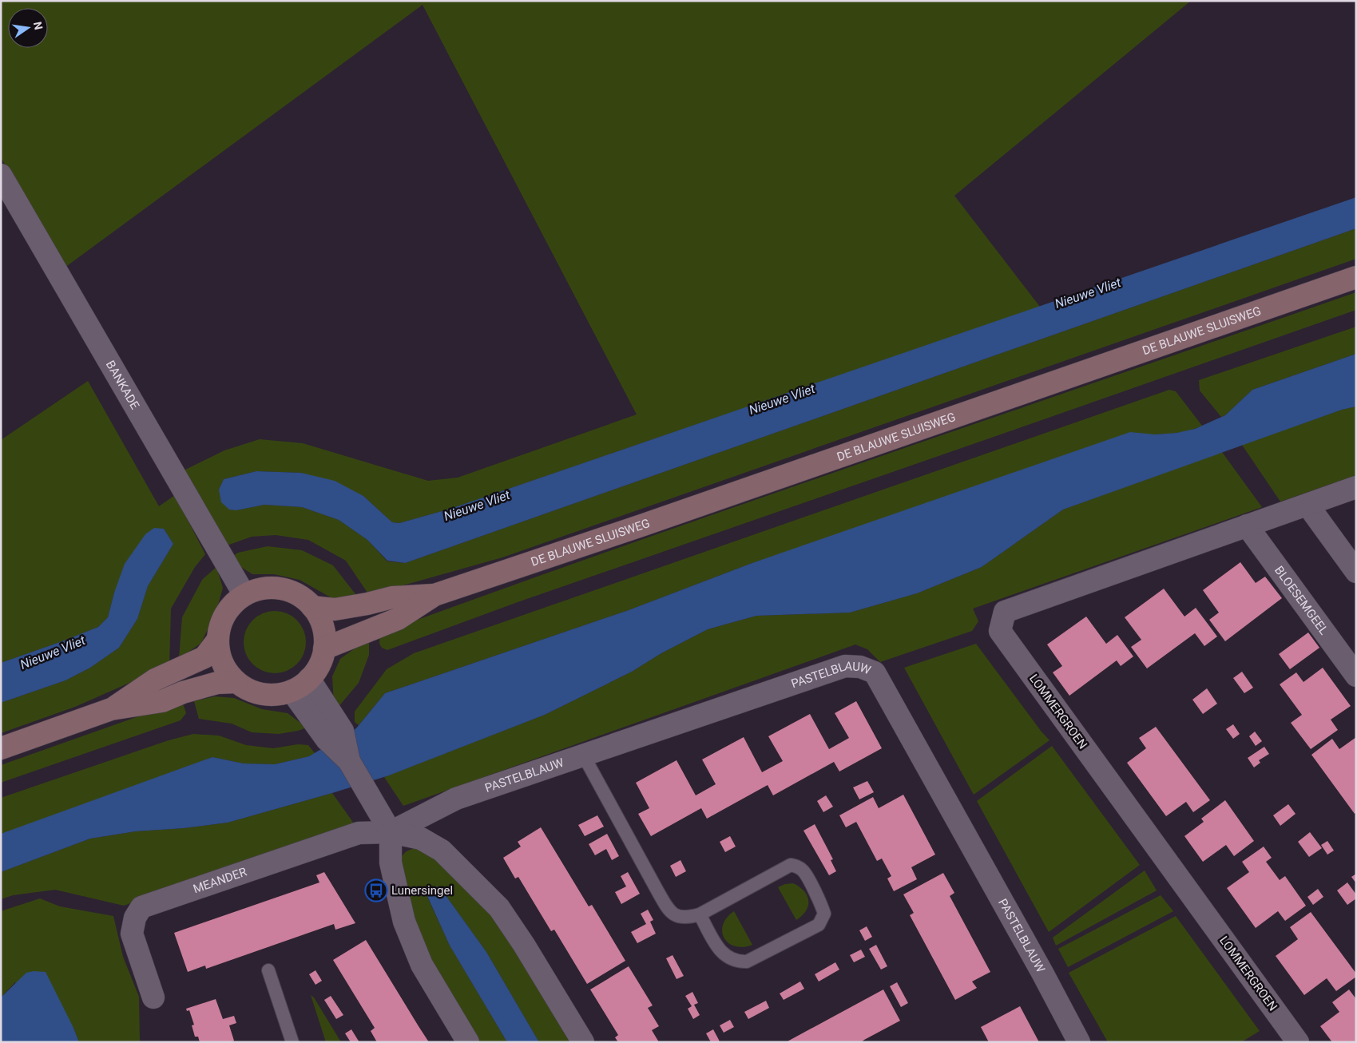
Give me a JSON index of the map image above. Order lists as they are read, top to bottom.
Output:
{
  "streets": {
    "main road": ["DE BLAUWE SLUISWEG"],
    "street": [
      "BANKADE",
      "BLOESEMGEEL",
      "PASTELBLAUW",
      "LOMMERGROEN",
      "MEANDER"
    ]
  },
  "crossings": [
    ["DE BLAUWE SLUISWEG", "BANKADE"],
    ["BLOESEMGEEL", "LOMMERGROEN"],
    ["PASTELBLAUW", "MEANDER"]
  ],
  "water": ["Nieuwe Vliet"],
  "places": {
    "bus stop": ["Lunersingel"]
  },
  "north": "right"
}
